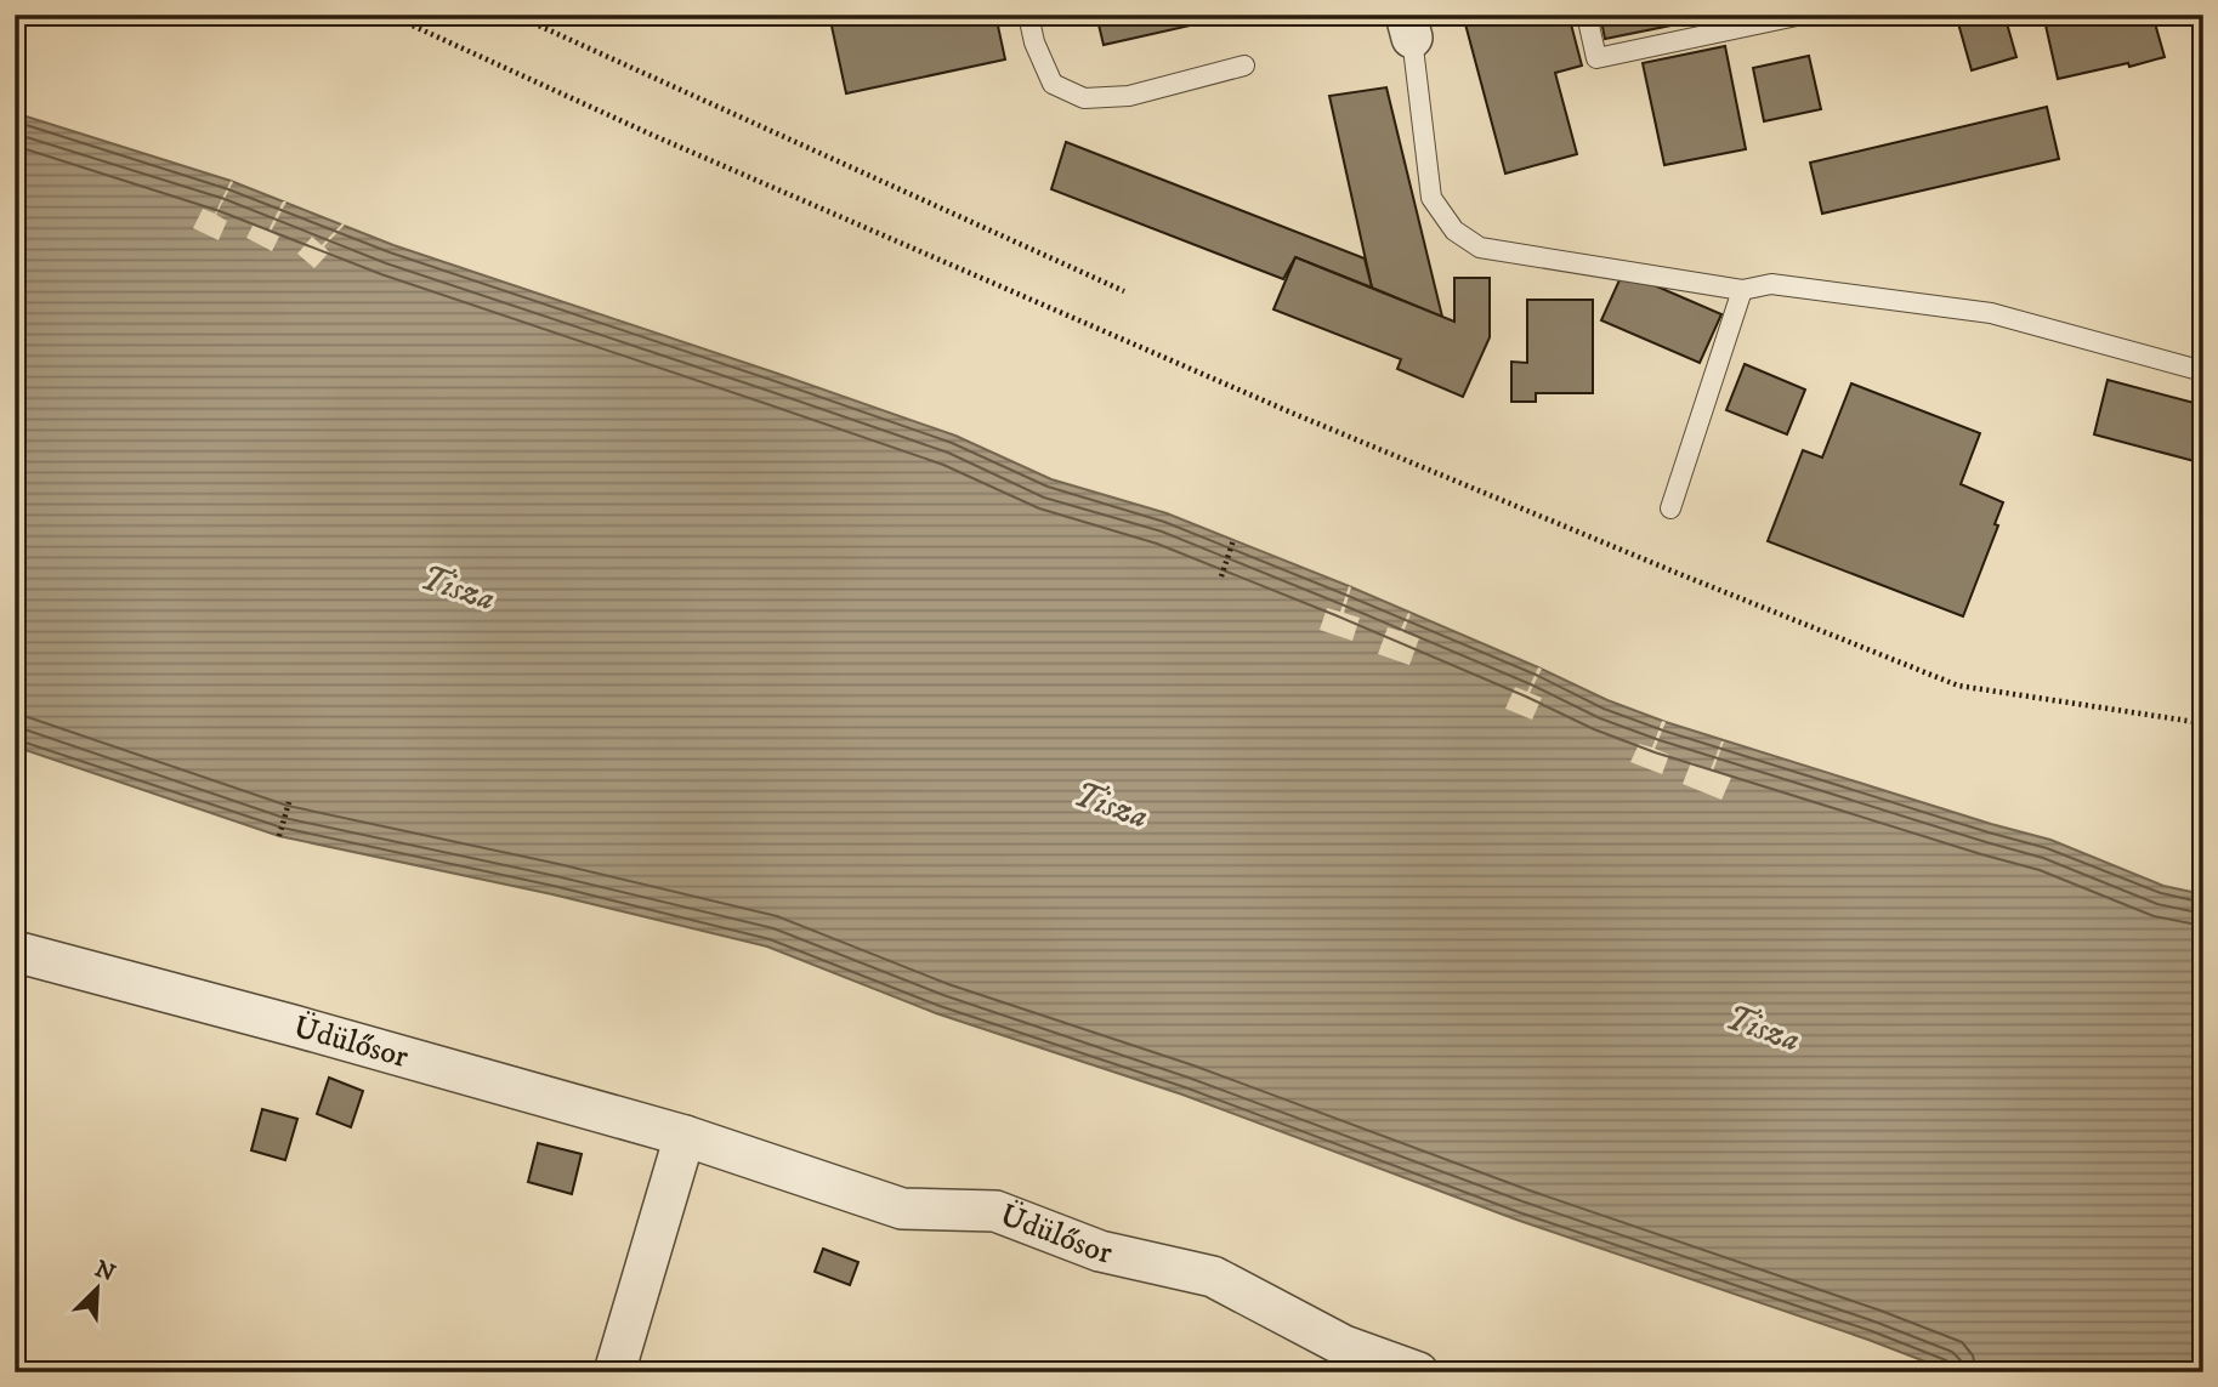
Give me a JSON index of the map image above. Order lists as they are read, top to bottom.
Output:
{
  "streets": {
    "street": ["Üdülősor"]
  },
  "water": ["Tisza"],
  "north": "top right"
}
